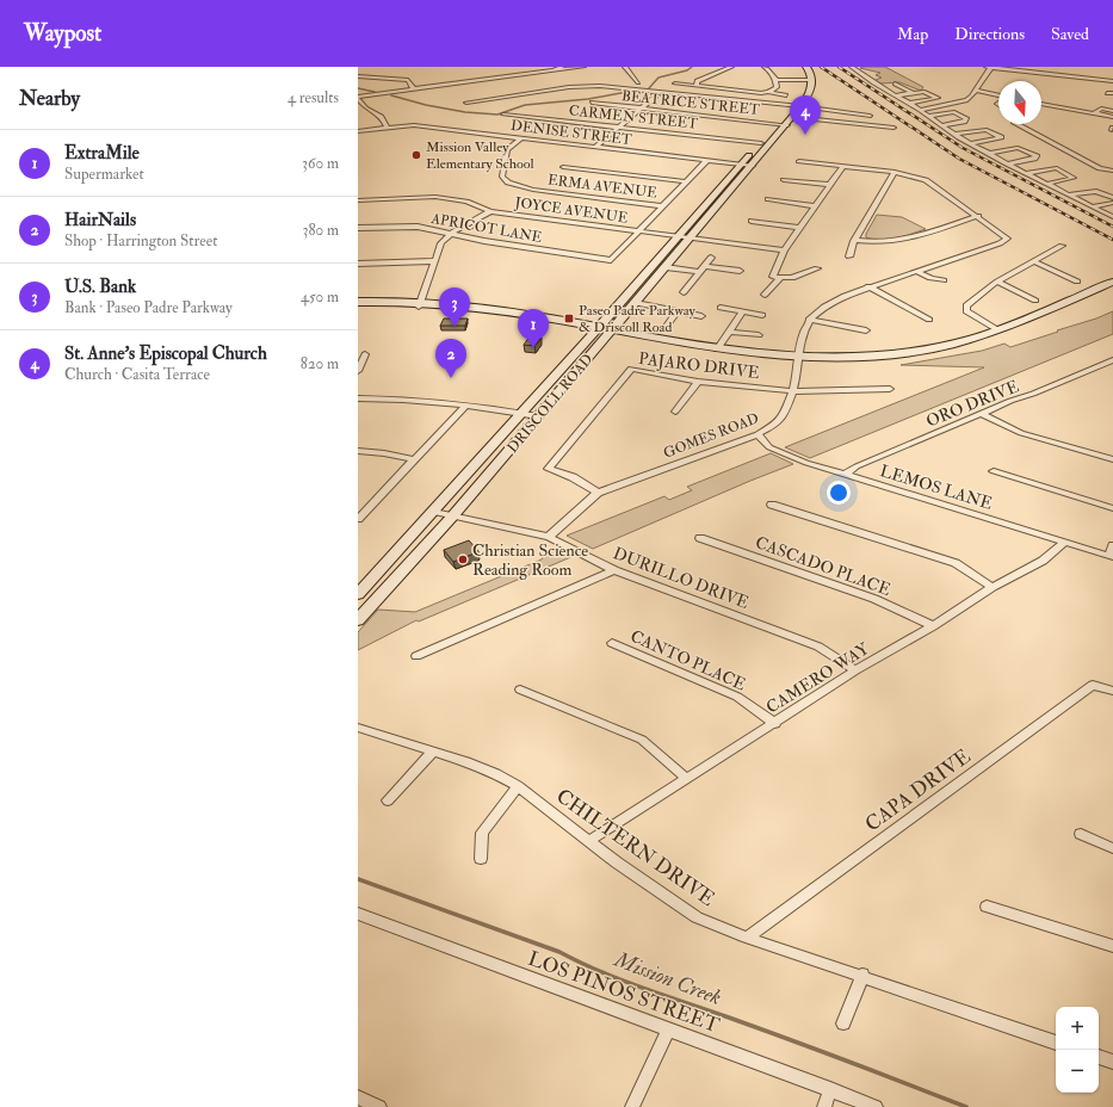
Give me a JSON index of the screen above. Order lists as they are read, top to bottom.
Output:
{
  "streets": {
    "street": [
      "BEATRICE STREET",
      "CARMEN STREET",
      "DENISE STREET",
      "ERMA AVENUE",
      "JOYCE AVENUE",
      "APRICOT LANE",
      "PAJARO DRIVE",
      "DRISCOLL ROAD",
      "ORO DRIVE",
      "GOMES ROAD",
      "LEMOS LANE",
      "CASCADO PLACE",
      "DURILLO DRIVE",
      "CANTO PLACE",
      "CAMERO WAY",
      "CAPA DRIVE",
      "CHILTERN DRIVE",
      "LOS PINOS STREET"
    ]
  },
  "crossings": [
    ["BEATRICE STREET", "DRISCOLL ROAD"],
    ["CARMEN STREET", "DRISCOLL ROAD"],
    ["DENISE STREET", "ERMA AVENUE"],
    ["DENISE STREET", "DRISCOLL ROAD"],
    ["JOYCE AVENUE", "APRICOT LANE"],
    ["JOYCE AVENUE", "DRISCOLL ROAD"],
    ["PAJARO DRIVE", "GOMES ROAD"],
    ["DRISCOLL ROAD", "DURILLO DRIVE"],
    ["ORO DRIVE", "LEMOS LANE"],
    ["GOMES ROAD", "LEMOS LANE"],
    ["GOMES ROAD", "DURILLO DRIVE"],
    ["LEMOS LANE", "CAMERO WAY"],
    ["CASCADO PLACE", "CAMERO WAY"],
    ["DURILLO DRIVE", "CAMERO WAY"],
    ["CANTO PLACE", "CAMERO WAY"],
    ["CAMERO WAY", "CHILTERN DRIVE"],
    ["CAPA DRIVE", "CHILTERN DRIVE"]
  ],
  "water": ["Mission Creek"],
  "places": {
    "other": ["Mission Valley Elementary School", "Christian Science Reading Room"],
    "transit": ["Paseo Padre Parkway & Driscoll Road"]
  },
  "north": "bottom",
  "page": {
    "header": "Waypost",
    "nav": ["Map", "Directions", "Saved"],
    "heading": ["Nearby", "4 results"],
    "pins": [
      "4",
      "3",
      "1",
      "2"
    ],
    "list": [
      {
        "mark": "1",
        "name": "ExtraMile",
        "note": "Supermarket",
        "value": "360 m"
      },
      {
        "mark": "2",
        "name": "HairNails",
        "note": "Shop · Harrington Street",
        "value": "380 m"
      },
      {
        "mark": "3",
        "name": "U.S. Bank",
        "note": "Bank · Paseo Padre Parkway",
        "value": "450 m"
      },
      {
        "mark": "4",
        "name": "St. Anne's Episcopal Church",
        "note": "Church · Casita Terrace",
        "value": "820 m"
      }
    ],
    "map_buttons": ["+", "−"]
  }
}
